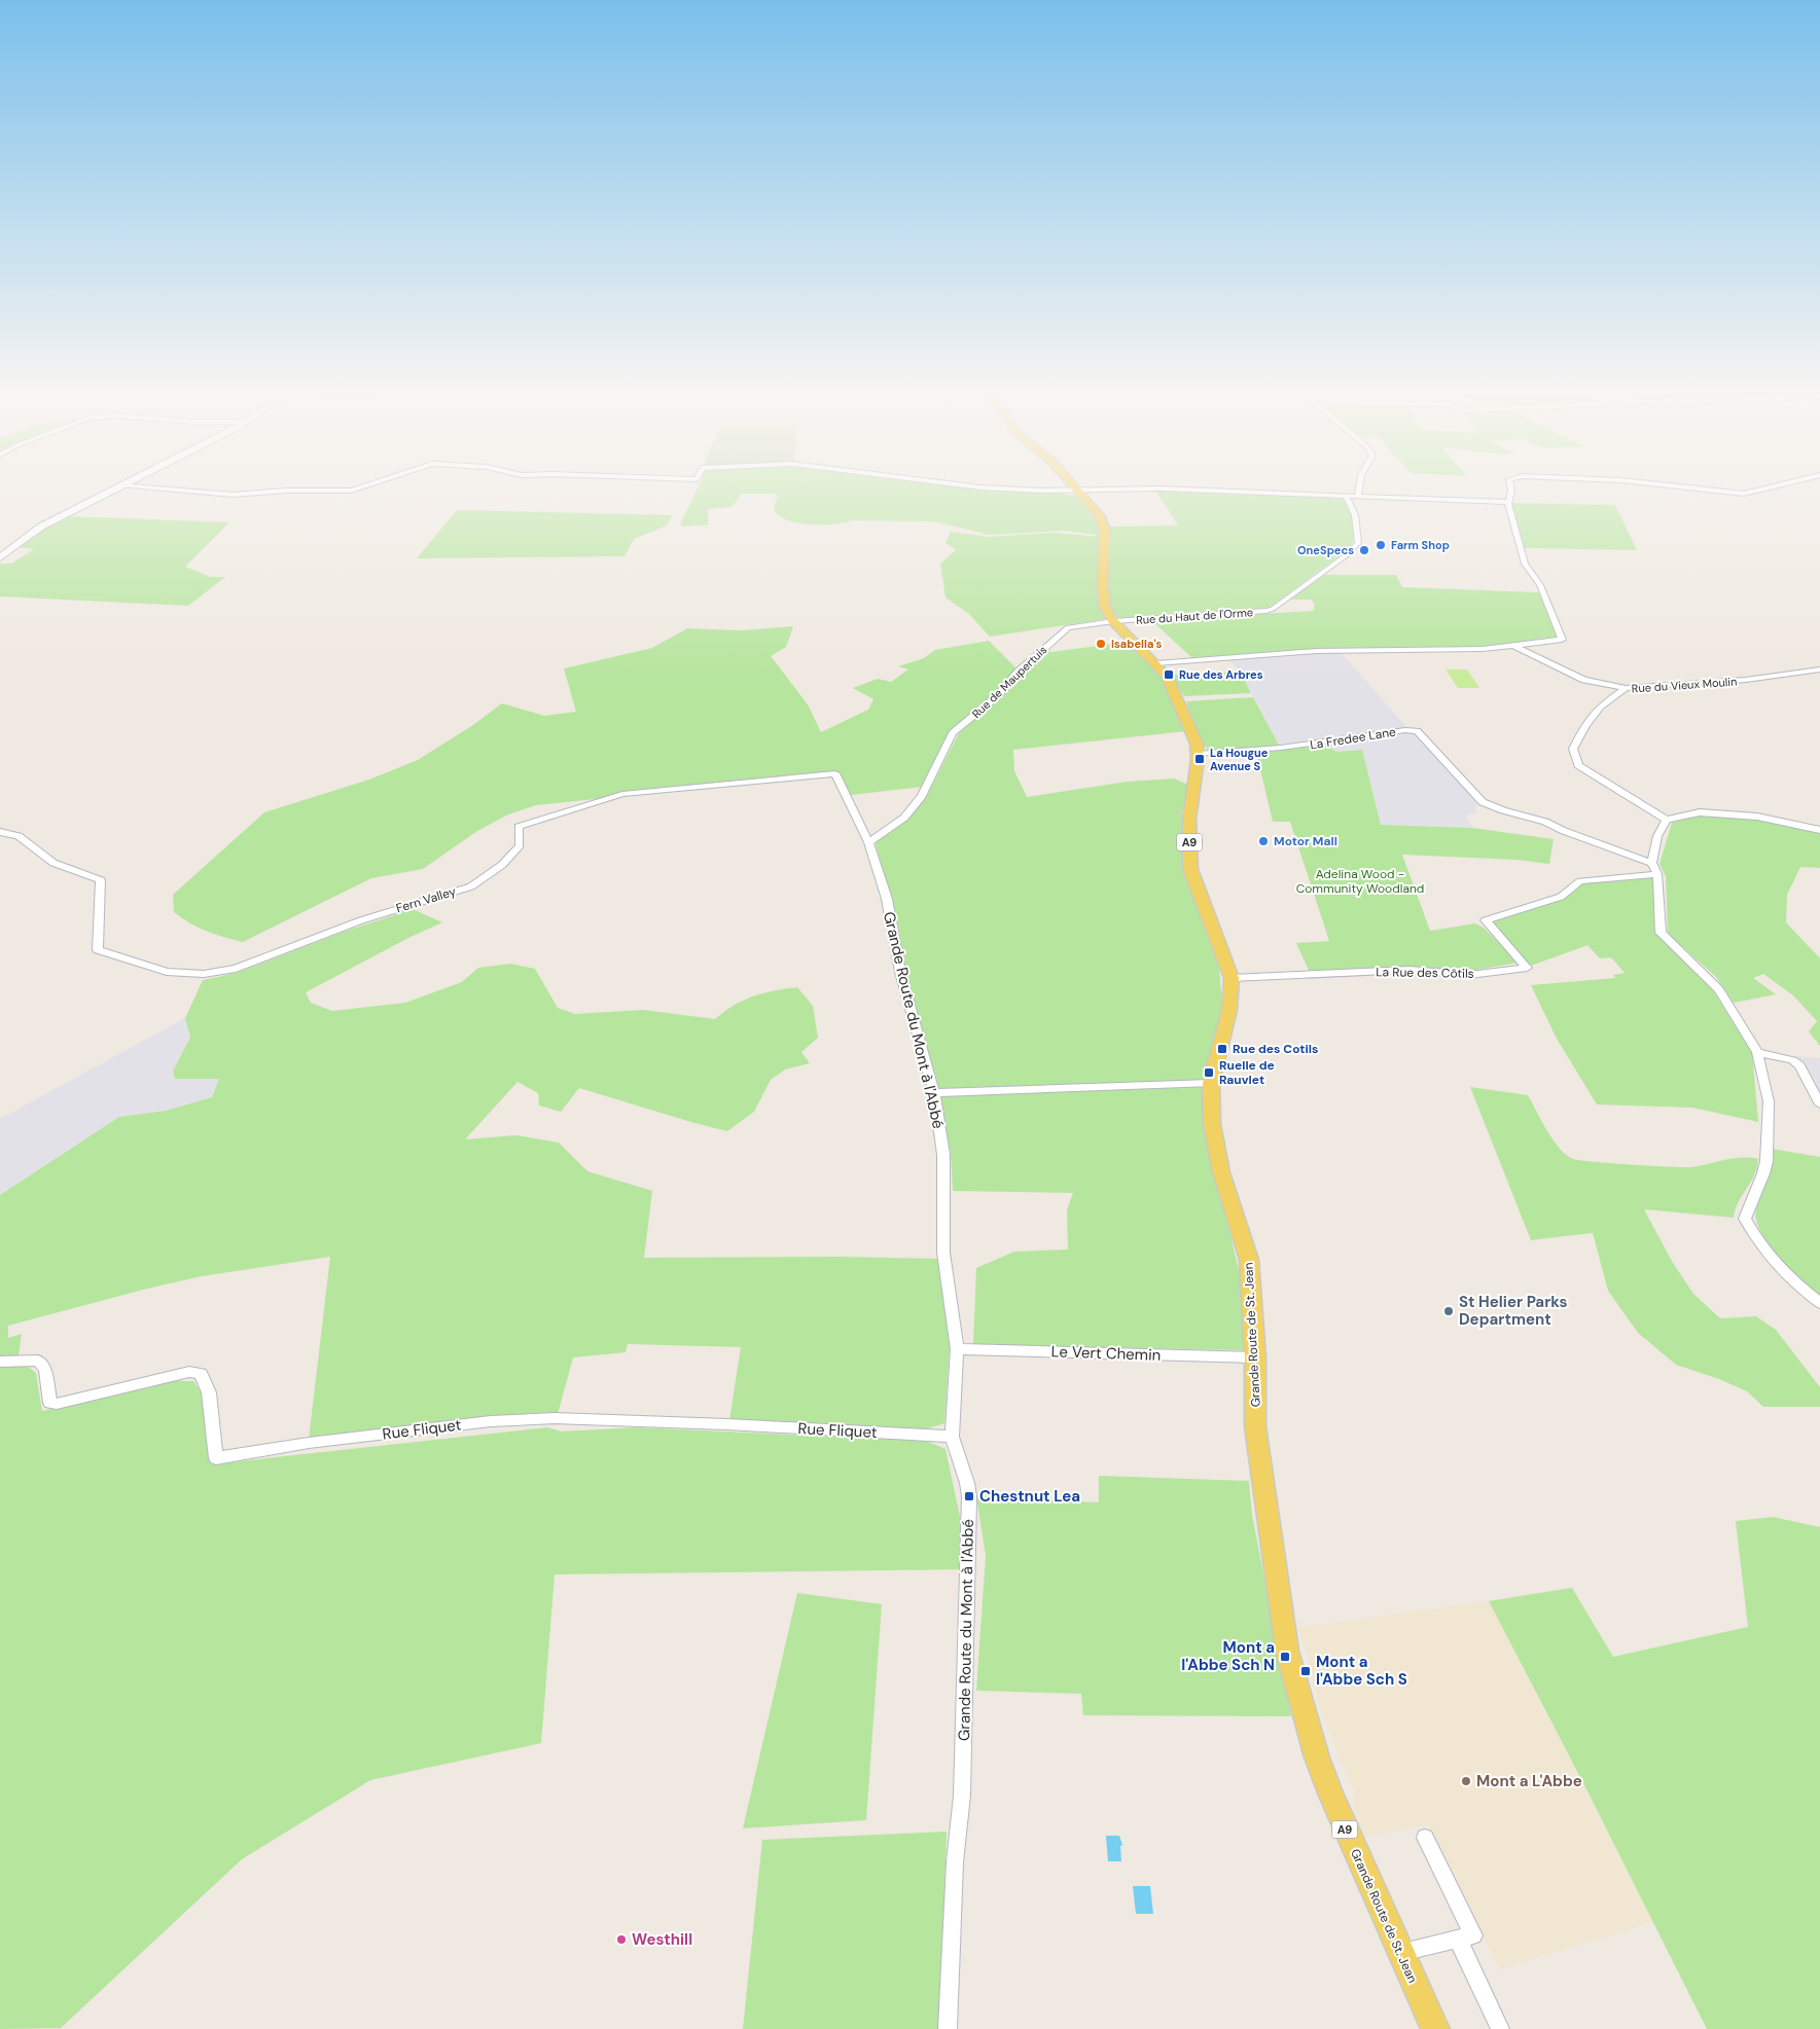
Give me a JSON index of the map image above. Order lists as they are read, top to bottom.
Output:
{
  "streets": {
    "main road": ["A9", "Grande Route de St. Jean"],
    "street": [
      "Rue du Haut de l'Orme",
      "Rue de Maupertuis",
      "Rue du Vieux Moulin",
      "La Fredee Lane",
      "Fern Valley",
      "La Rue des Côtils",
      "Grande Route du Mont à l'Abbé",
      "Le Vert Chemin",
      "Rue Fliquet"
    ]
  },
  "crossings": [
    ["Rue du Haut de l'Orme", "Rue de Maupertuis"],
    ["Rue du Haut de l'Orme", "Grande Route de St. Jean"],
    ["Rue de Maupertuis", "Fern Valley"],
    ["Rue de Maupertuis", "Grande Route du Mont à l'Abbé"],
    ["Rue de Maupertuis", "Grande Route de St. Jean"],
    ["La Fredee Lane", "Grande Route de St. Jean"],
    ["Fern Valley", "Grande Route du Mont à l'Abbé"],
    ["La Rue des Côtils", "Grande Route de St. Jean"],
    ["Grande Route du Mont à l'Abbé", "Le Vert Chemin"],
    ["Grande Route du Mont à l'Abbé", "Rue Fliquet"],
    ["Grande Route de St. Jean", "Le Vert Chemin"]
  ],
  "parks": ["Adelina Wood - Community Woodland"],
  "places": {
    "other": [
      "Farm Shop",
      "OneSpecs",
      "Isabella's",
      "Motor Mall",
      "St Helier Parks Department",
      "Mont a L'Abbe",
      "Westhill"
    ],
    "transit": [
      "Rue des Arbres",
      "La Hougue Avenue S",
      "Rue des Cotils",
      "Ruelle de Rauvlet",
      "Chestnut Lea",
      "Mont a l'Abbe Sch N",
      "Mont a l'Abbe Sch S"
    ]
  }
}
